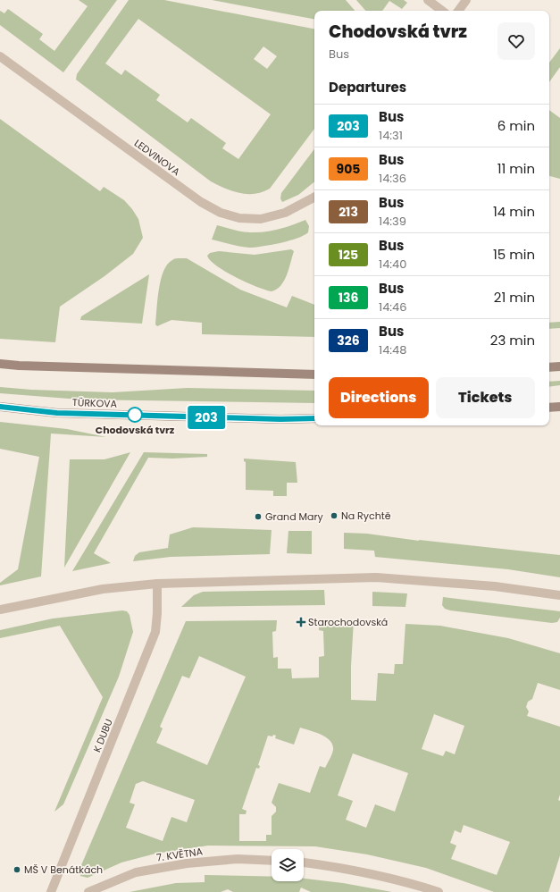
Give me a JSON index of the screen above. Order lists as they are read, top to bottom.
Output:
{
  "streets": {
    "main road": ["TÜRKOVA"],
    "street": ["LEDVINOVA", "K DUBU", "7. KVĚTNA"]
  },
  "places": {
    "other": [
      "Chodovská tvrz",
      "Na Rychtě",
      "Grand Mary",
      "MŠ V Benátkách"
    ],
    "health": ["Starochodovská"]
  },
  "lines": ["bus line 203"],
  "page": {
    "on_map": "203",
    "heading": [
      ["Chodovská tvrz", "Bus"],
      "Departures"
    ],
    "list": [
      {
        "mark": "203",
        "name": "Bus",
        "note": "14:31",
        "value": "6 min"
      },
      {
        "mark": "905",
        "name": "Bus",
        "note": "14:36",
        "value": "11 min"
      },
      {
        "mark": "213",
        "name": "Bus",
        "note": "14:39",
        "value": "14 min"
      },
      {
        "mark": "125",
        "name": "Bus",
        "note": "14:40",
        "value": "15 min"
      },
      {
        "mark": "136",
        "name": "Bus",
        "note": "14:46",
        "value": "21 min"
      },
      {
        "mark": "326",
        "name": "Bus",
        "note": "14:48",
        "value": "23 min"
      }
    ],
    "buttons": ["Directions", "Tickets"]
  }
}
